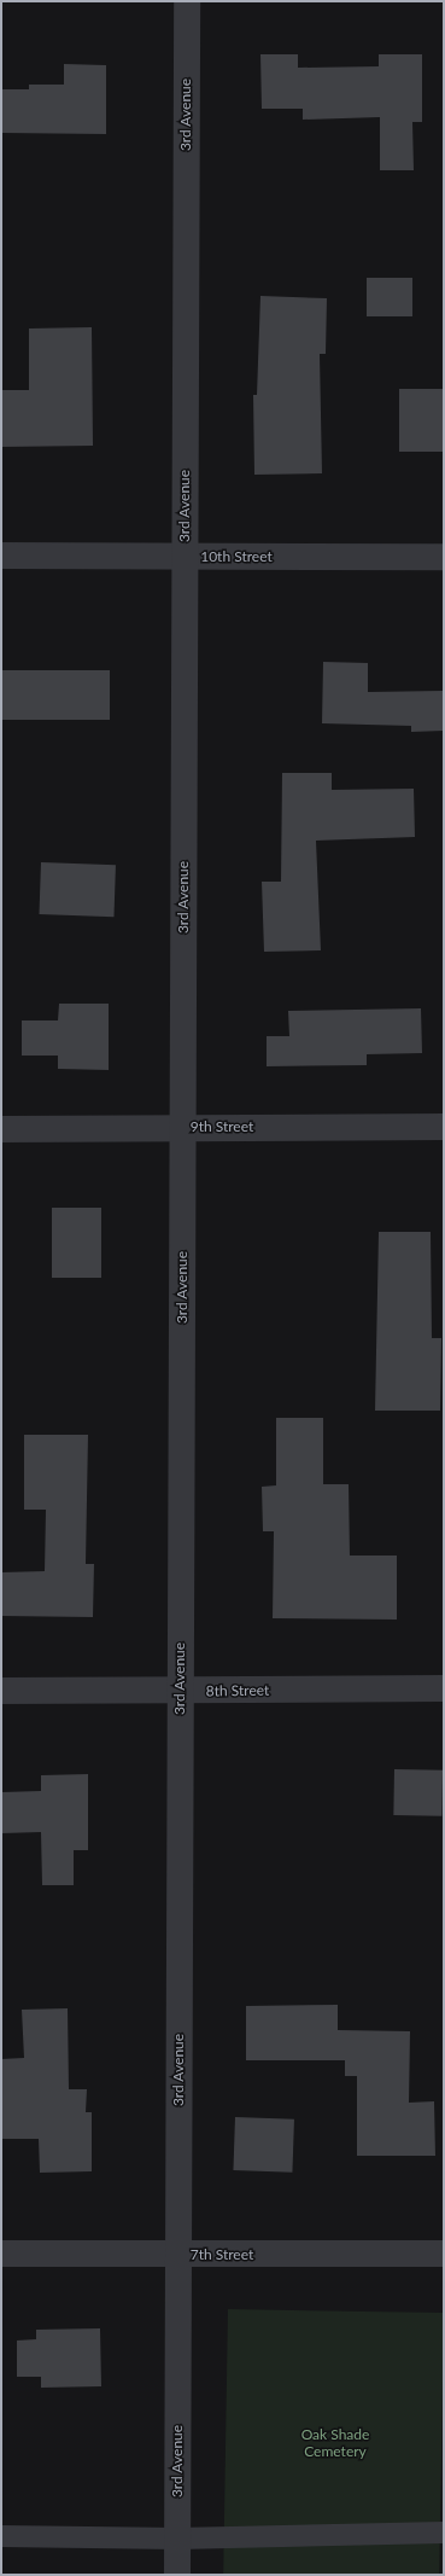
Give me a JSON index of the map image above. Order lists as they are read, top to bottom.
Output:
{
  "streets": {
    "street": [
      "3rd Avenue",
      "10th Street",
      "9th Street",
      "8th Street",
      "7th Street"
    ]
  },
  "crossings": [
    ["3rd Avenue", "10th Street"],
    ["3rd Avenue", "9th Street"],
    ["3rd Avenue", "8th Street"],
    ["3rd Avenue", "7th Street"]
  ],
  "parks": ["Oak Shade Cemetery"]
}
